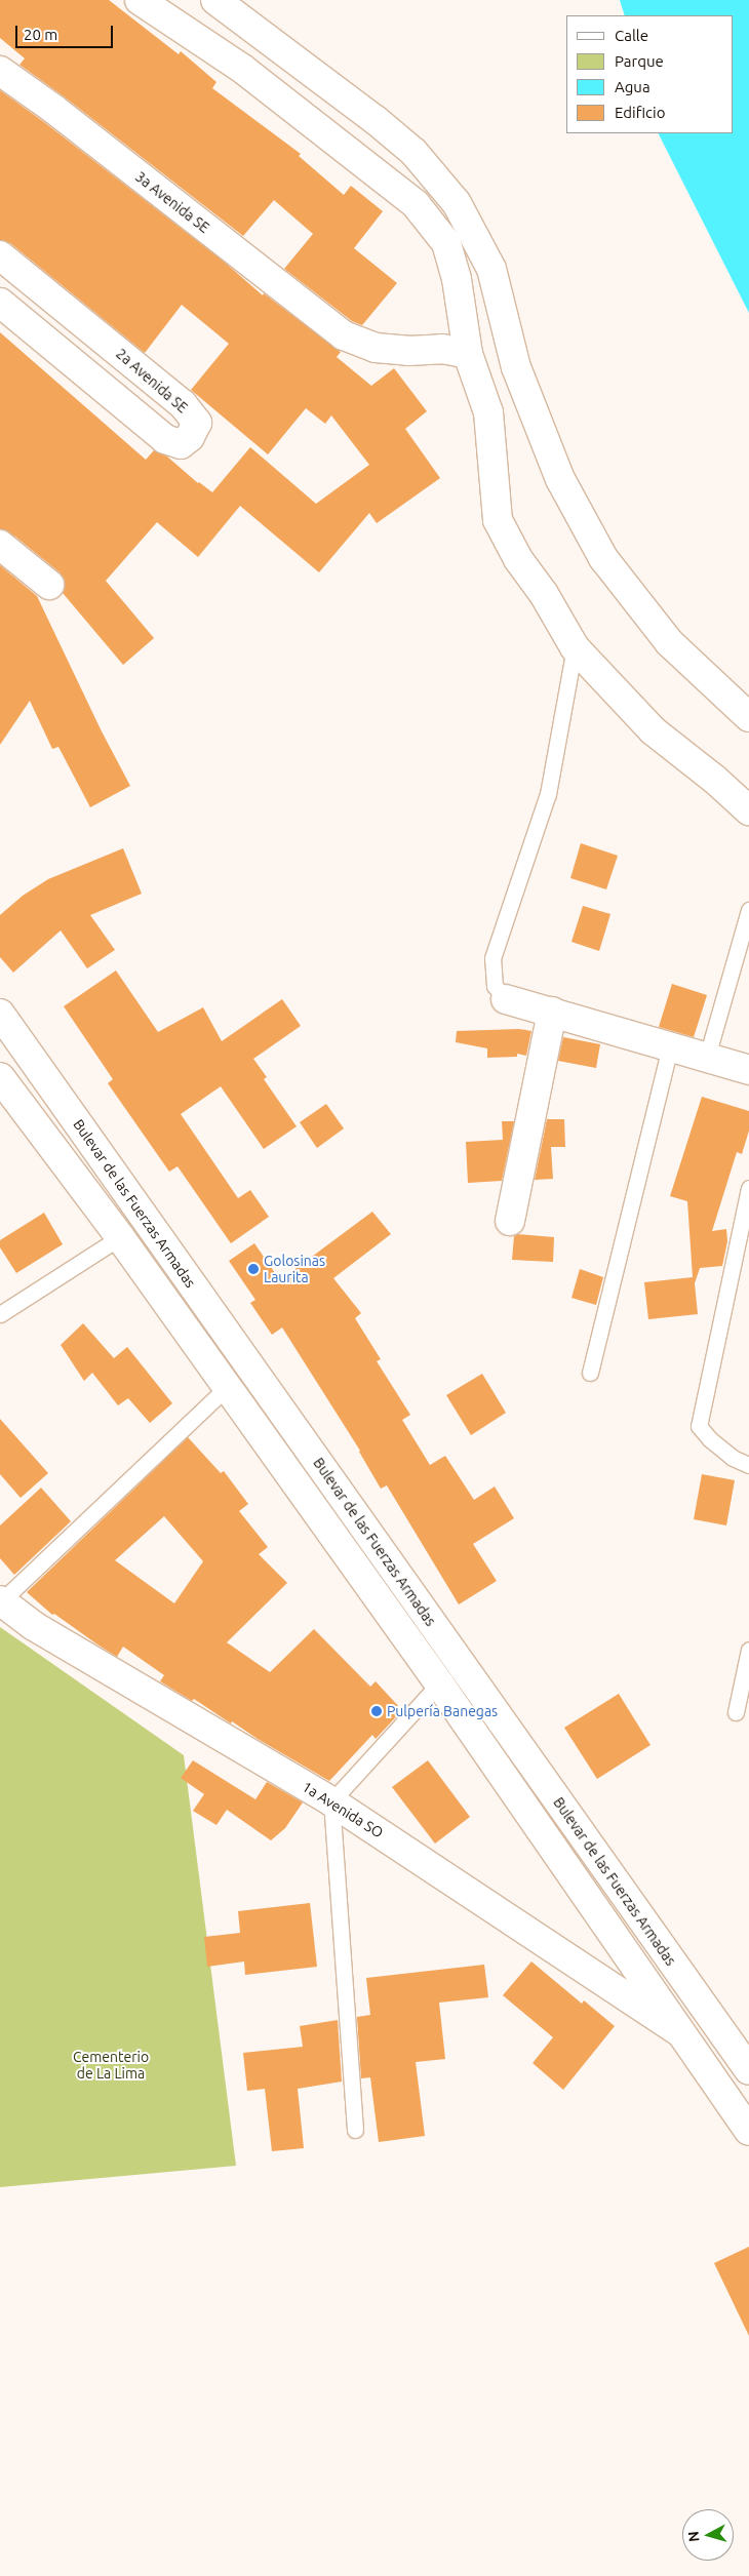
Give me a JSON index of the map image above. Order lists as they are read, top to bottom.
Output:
{
  "streets": {
    "street": [
      "3a Avenida SE",
      "2a Avenida SE",
      "Bulevar de las Fuerzas Armadas",
      "1a Avenida SO"
    ]
  },
  "crossings": [
    ["Bulevar de las Fuerzas Armadas", "1a Avenida SO"]
  ],
  "parks": ["Cementerio de La Lima"],
  "places": ["Golosinas Laurita", "Pulpería Banegas"],
  "legend": [
    "Calle",
    "Parque",
    "Agua",
    "Edificio"
  ],
  "scale_bar": "20 m",
  "north": "left"
}
